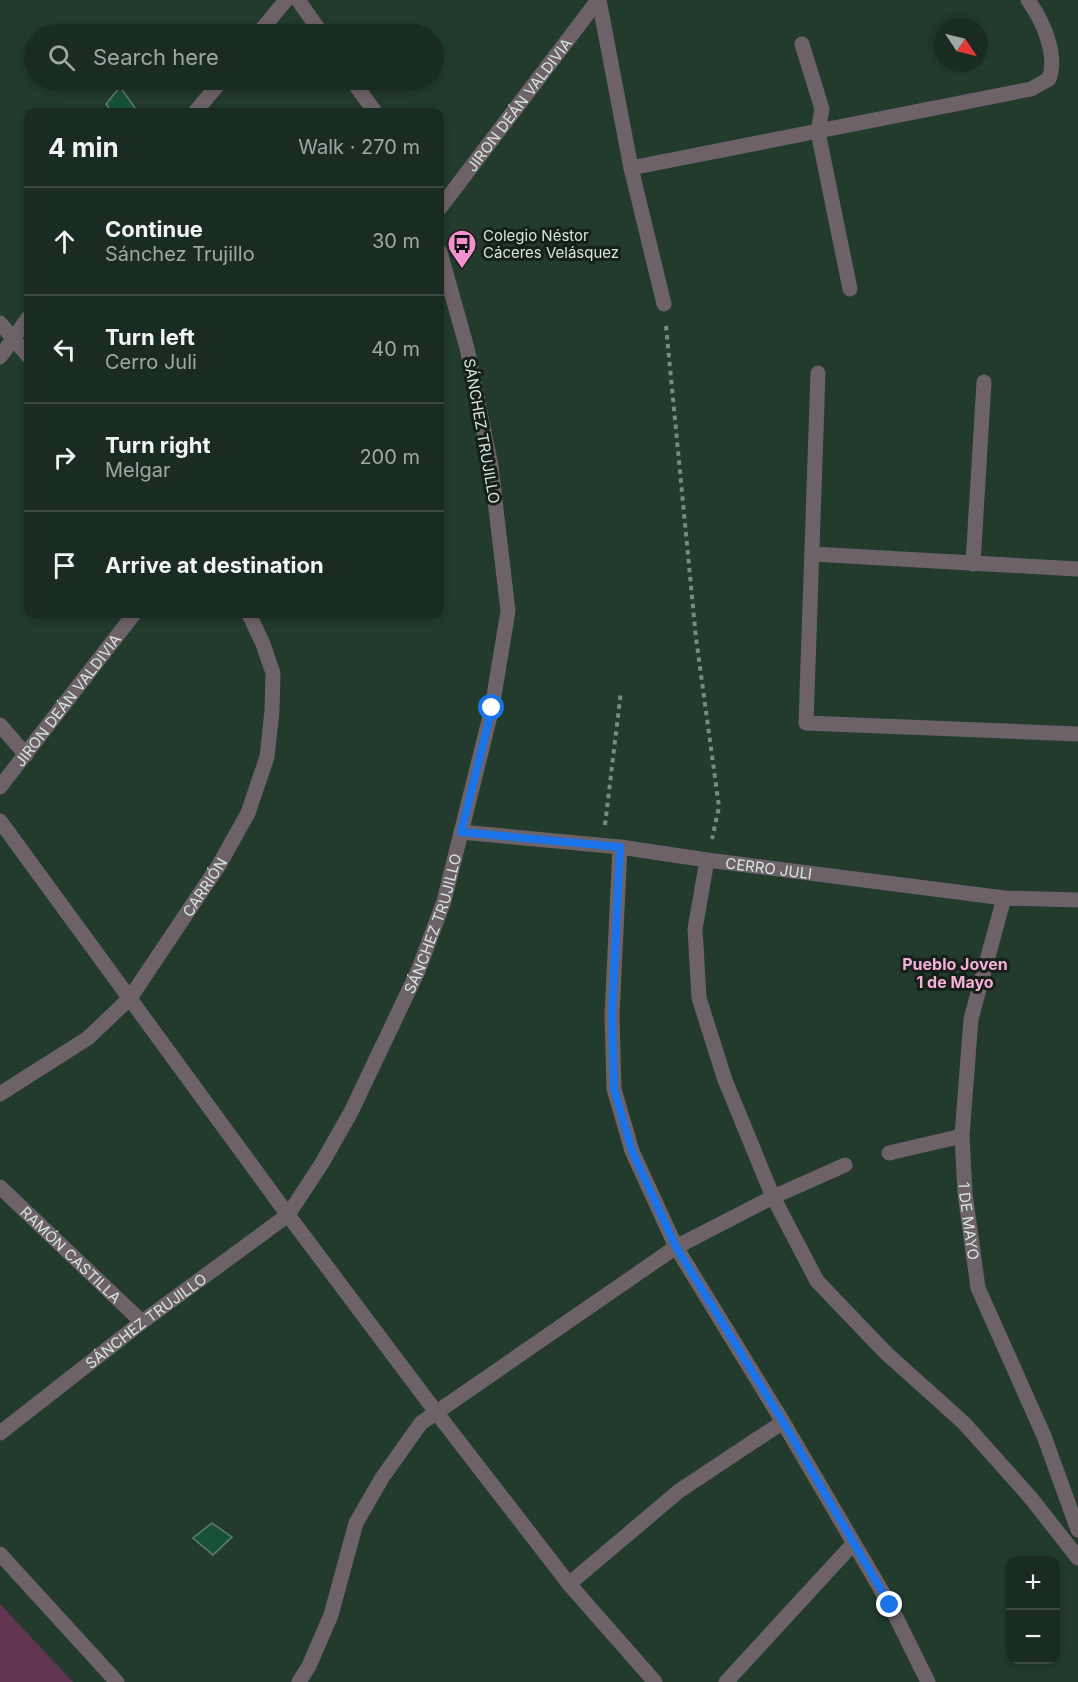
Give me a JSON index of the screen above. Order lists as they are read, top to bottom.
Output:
{
  "streets": {
    "street": [
      "JIRON DEÁN VALDIVIA",
      "SÁNCHEZ TRUJILLO",
      "CERRO JULI",
      "CARRIÓN",
      "1 DE MAYO",
      "RAMÓN CASTILLA"
    ]
  },
  "crossings": [
    ["SÁNCHEZ TRUJILLO", "CERRO JULI"],
    ["SÁNCHEZ TRUJILLO", "RAMÓN CASTILLA"],
    ["CERRO JULI", "1 DE MAYO"]
  ],
  "districts": ["Pueblo Joven 1 de Mayo"],
  "places": {
    "bus stop": ["Colegio Néstor Cáceres Velásquez"]
  },
  "north": "bottom right",
  "page": {
    "search": "Search here",
    "heading": ["4 min", "Walk · 270 m"],
    "list": [
      ["Continue", "Sánchez Trujillo", "30 m"],
      ["Turn left", "Cerro Juli", "40 m"],
      ["Turn right", "Melgar", "200 m"],
      "Arrive at destination"
    ],
    "map_buttons": ["+", "−"]
  }
}
